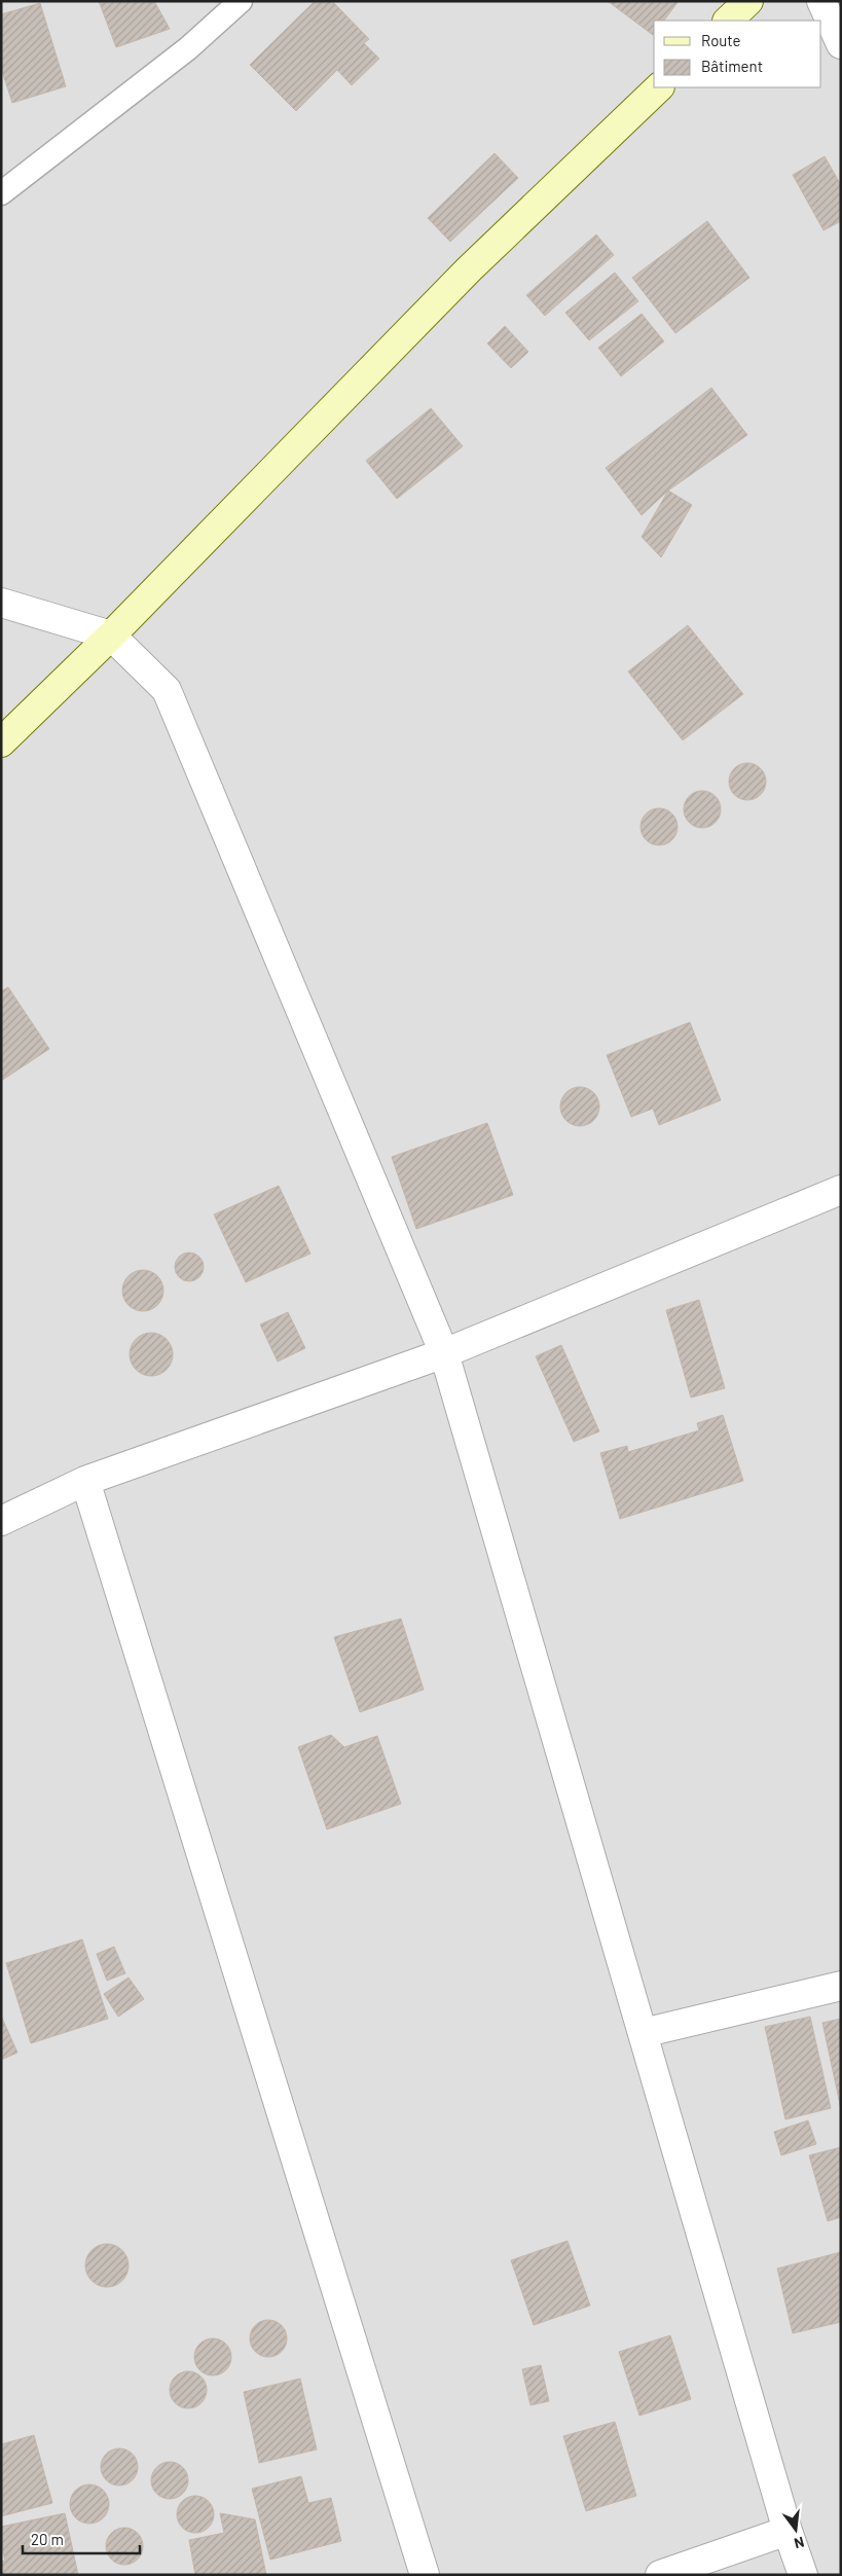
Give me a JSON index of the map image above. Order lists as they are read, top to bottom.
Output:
{
  "legend": ["Route", "Bâtiment"],
  "scale_bar": "20 m",
  "north": "bottom"
}
